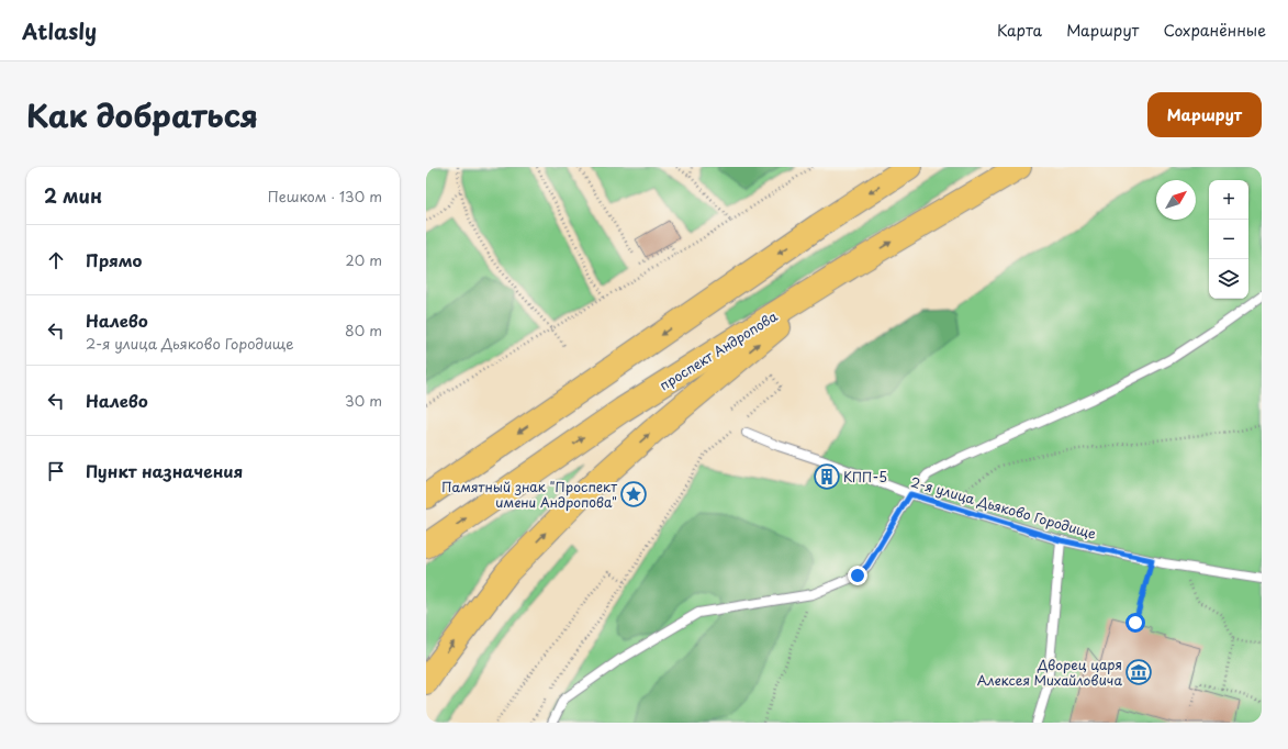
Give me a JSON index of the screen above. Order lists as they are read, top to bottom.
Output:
{
  "streets": {
    "main road": ["проспект Андропова"],
    "lane": ["2-я улица Дьяково Городище"]
  },
  "places": {
    "building": ["КПП-5"],
    "place": ["Памятный знак \"Проспект имени Андропова\""],
    "museum": ["Дворец царя Алексея Михайловича"]
  },
  "north": "top right",
  "page": {
    "header": "Atlasly",
    "nav": ["Карта", "Маршрут", "Сохранённые"],
    "title": "Как добраться",
    "buttons": "Маршрут",
    "heading": ["2 мин", "Пешком · 130 m"],
    "map_buttons": ["+", "−"],
    "list": [
      ["Прямо", "20 m"],
      ["Налево", "2-я улица Дьяково Городище", "80 m"],
      ["Налево", "30 m"],
      "Пункт назначения"
    ]
  }
}
